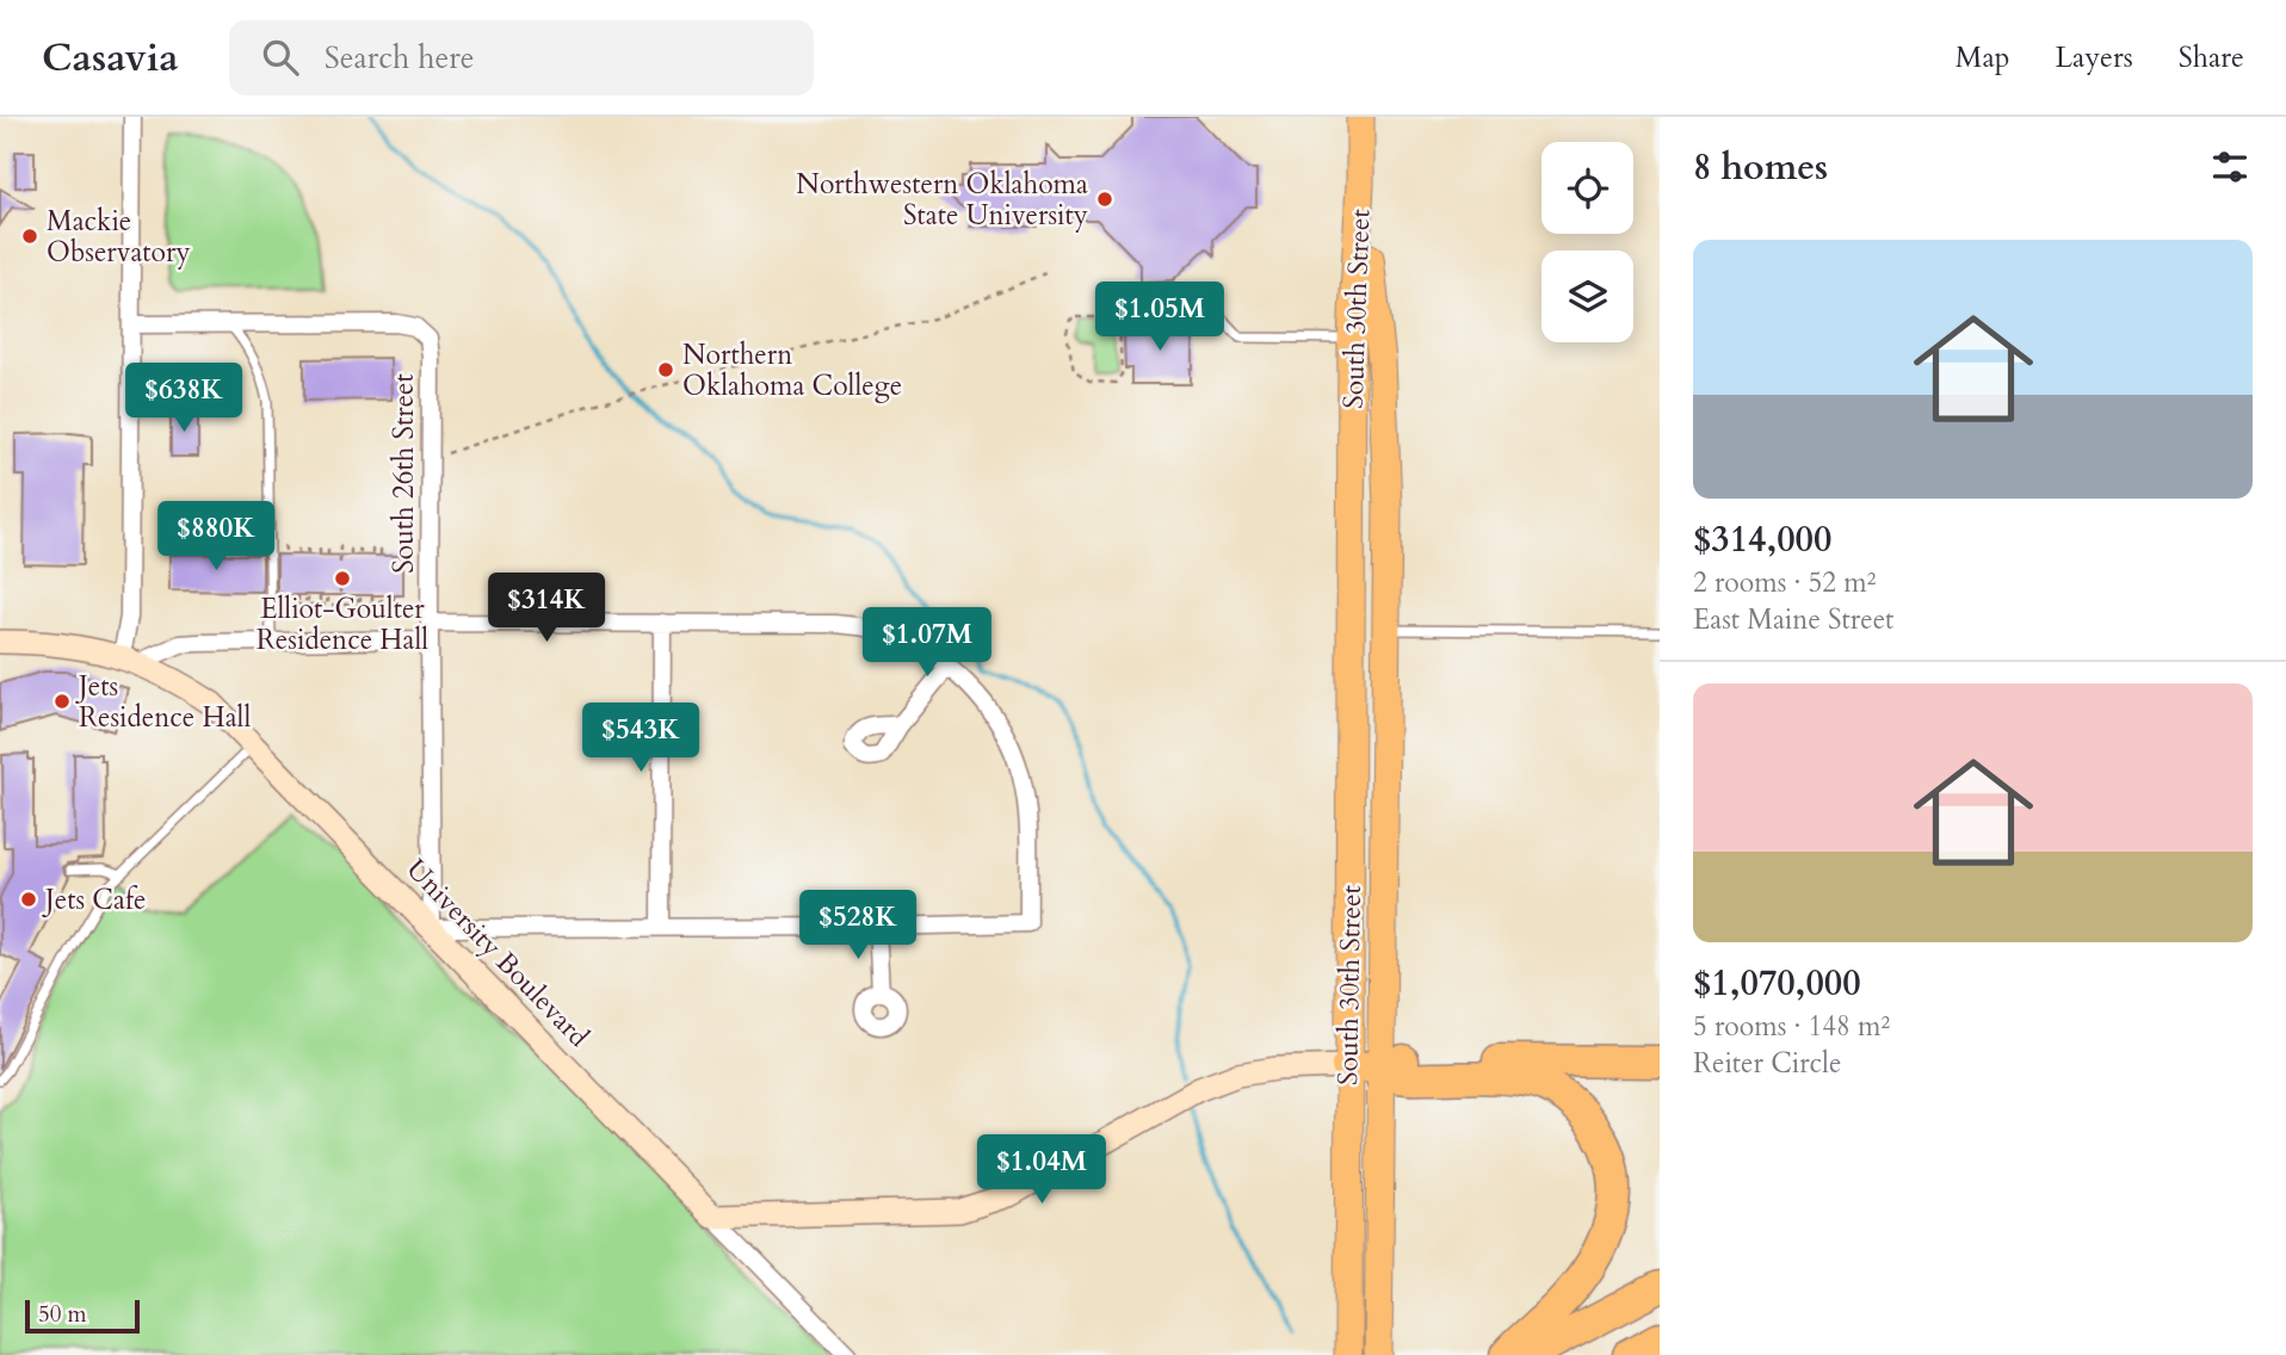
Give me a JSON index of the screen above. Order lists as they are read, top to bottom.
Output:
{
  "streets": {
    "main road": ["South 30th Street"],
    "street": ["South 26th Street", "University Boulevard"]
  },
  "crossings": [
    ["South 26th Street", "University Boulevard"]
  ],
  "places": [
    "Northwestern Oklahoma State University",
    "Mackie Observatory",
    "Northern Oklahoma College",
    "Elliot-Goulter Residence Hall",
    "Jets Residence Hall",
    "Jets Cafe"
  ],
  "scale_bar": "50 m",
  "page": {
    "header": "Casavia",
    "search": "Search here",
    "nav": ["Map", "Layers", "Share"],
    "heading": "8 homes",
    "list": [
      {
        "name": "$314,000",
        "note": "2 rooms · 52 m² · East Maine Street"
      },
      {
        "name": "$1,070,000",
        "note": "5 rooms · 148 m² · Reiter Circle"
      }
    ],
    "price": [
      "$1.05M",
      "$638K",
      "$880K",
      "$314K",
      "$1.07M",
      "$543K",
      "$528K",
      "$1.04M"
    ],
    "scale": "50 m"
  }
}
